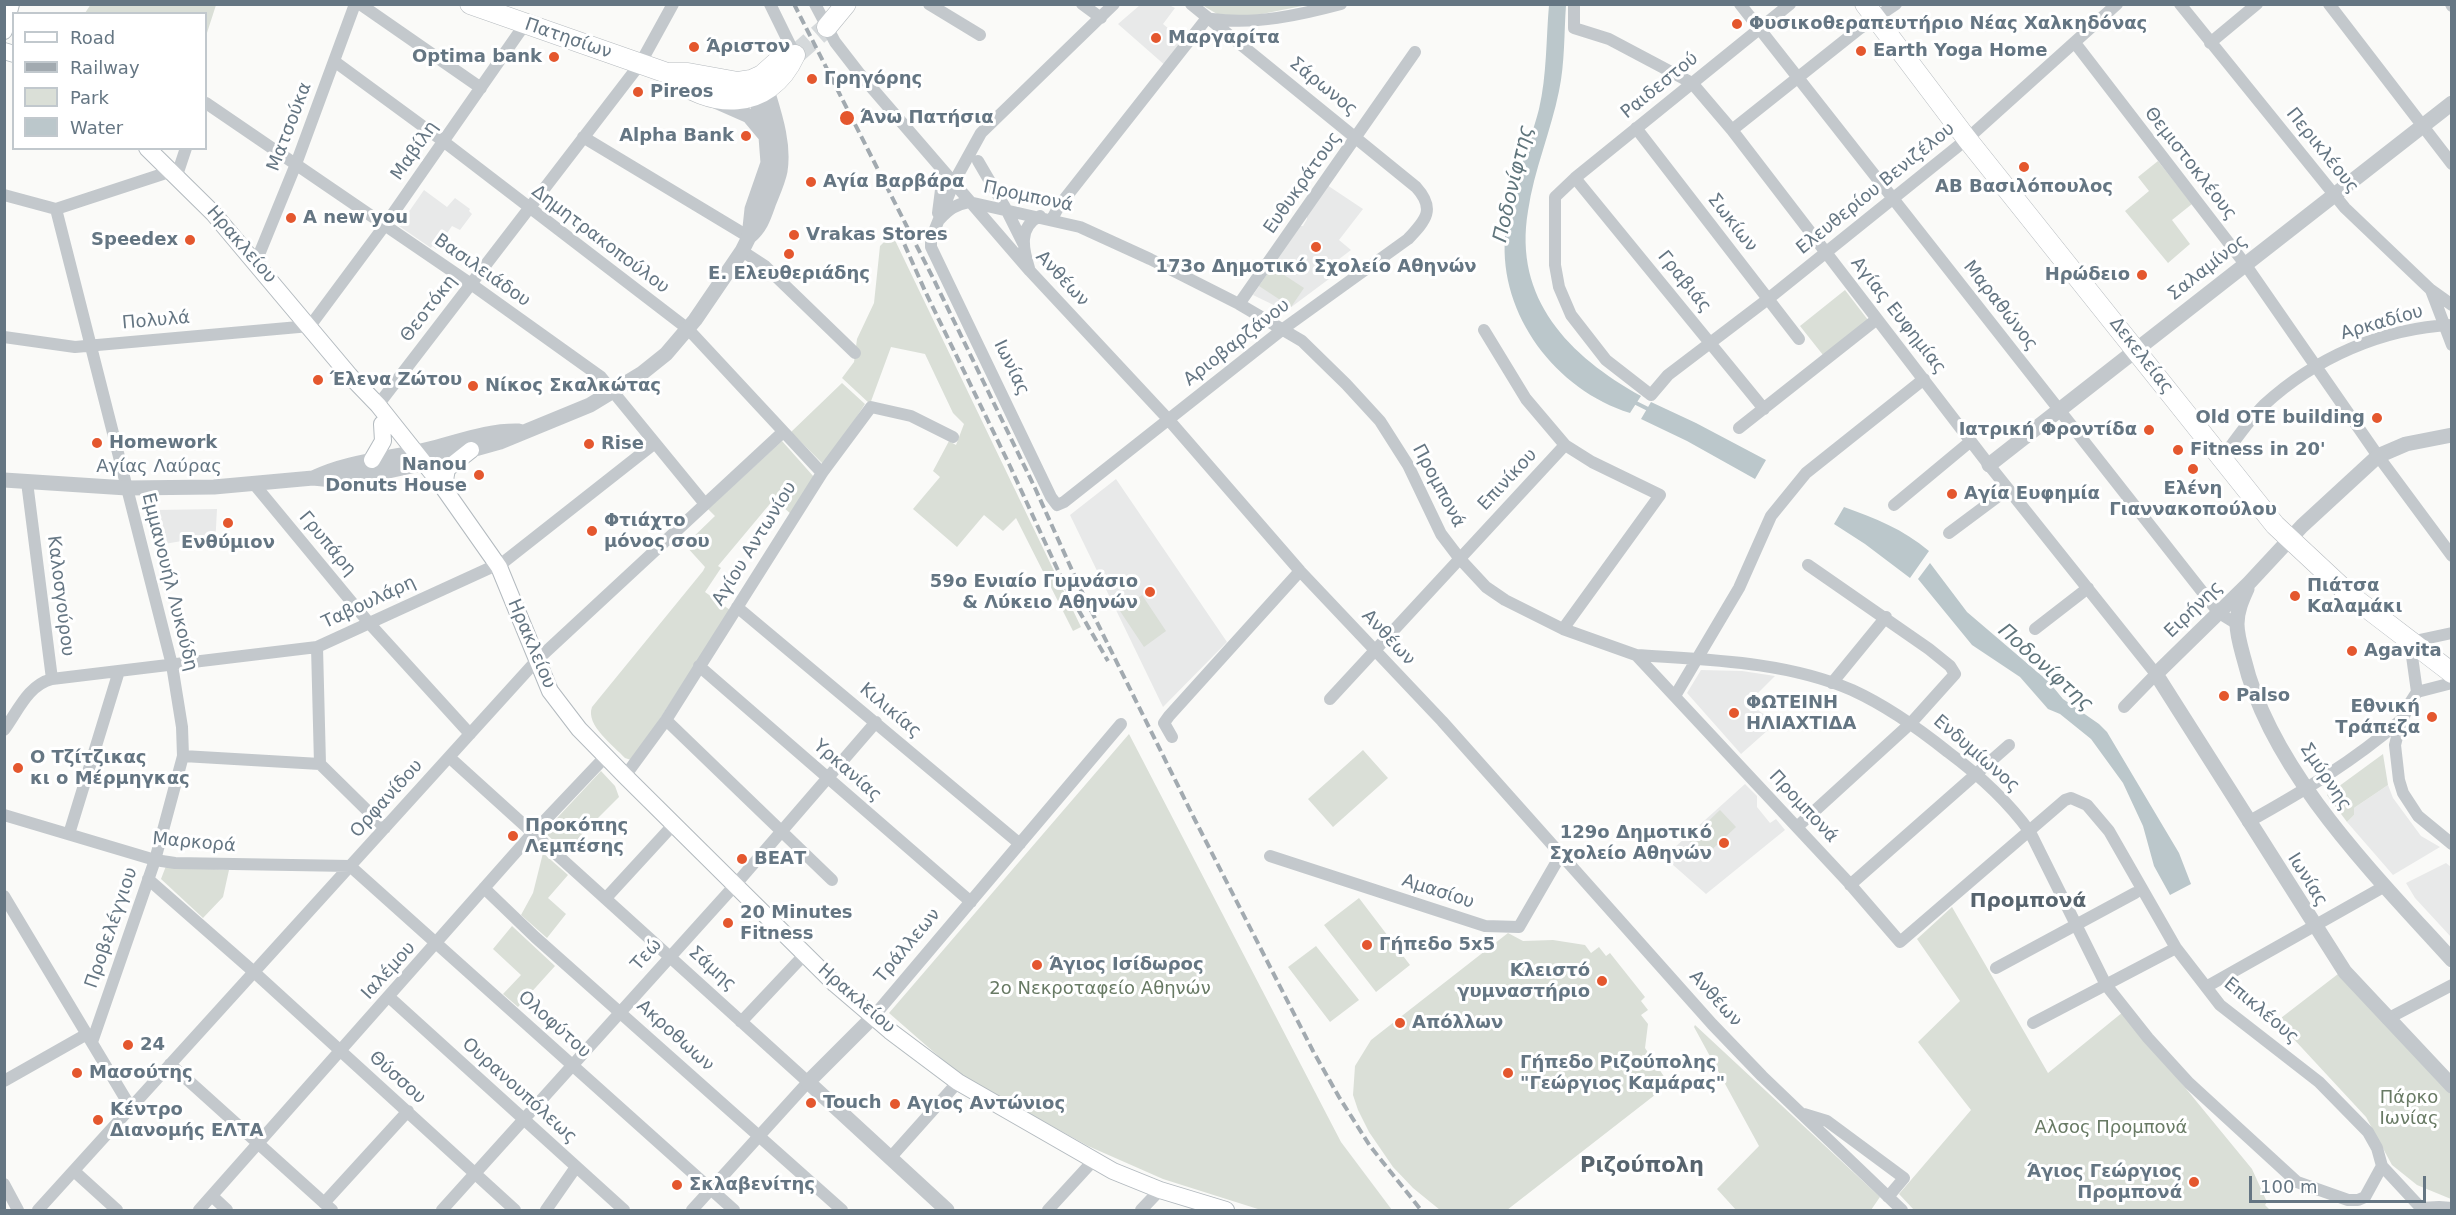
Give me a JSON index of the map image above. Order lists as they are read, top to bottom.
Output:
{
  "streets": {
    "main road": ["Πατησίων", "Ηρακλείου", "Δεκελείας"],
    "street": [
      "Ραιδεστού",
      "Σάρωνος",
      "Ματσούκα",
      "Μαβίλη",
      "Περικλέους",
      "Θεμιστοκλέους",
      "Ευθυκράτους",
      "Ελευθερίου Βενιζέλου",
      "Προμπονά",
      "Σωκίων",
      "Δημητρακοπούλου",
      "Σαλαμίνος",
      "Βασιλειάδου",
      "Ανθέων",
      "Γραβιάς",
      "Μαραθώνος",
      "Θεοτόκη",
      "Αγίας Ευφημίας",
      "Πολυλά",
      "Αρκαδίου",
      "Αριοβαρζάνου",
      "Ιωνίας",
      "Αγίας Λαύρας",
      "Επινίκου",
      "Γρυπάρη",
      "Αγίου Αντωνίου",
      "Εμμανουήλ Λυκούδη",
      "Καλοσγούρου",
      "Ταβουλάρη",
      "Ειρήνης",
      "Κιλικίας",
      "Ενδυμίωνος",
      "Υρκανίας",
      "Σμύρνης",
      "Ορφανίδου",
      "Μαρκορά",
      "Αμασίου",
      "Προβελέγγιου",
      "Τράλλεων",
      "Τεώ",
      "Σάμης",
      "Ιαλέμου",
      "Επικλέους",
      "Ολοφύτου",
      "Ακροθωων",
      "Θύσσου",
      "Ουρανουπόλεως"
    ]
  },
  "crossings": [
    ["Πατησίων", "Μαβίλη"],
    ["Πατησίων", "Θεοτόκη"],
    ["Πατησίων", "Αγίας Λαύρας"],
    ["Ραιδεστού", "Ελευθερίου Βενιζέλου"],
    ["Ραιδεστού", "Σωκίων"],
    ["Ραιδεστού", "Γραβιάς"],
    ["Ραιδεστού", "Μαραθώνος"],
    ["Ραιδεστού", "Αγίας Ευφημίας"],
    ["Σάρωνος", "Ευθυκράτους"],
    ["Σάρωνος", "Αριοβαρζάνου"],
    ["Ματσούκα", "Δημητρακοπούλου"],
    ["Ματσούκα", "Ηρακλείου"],
    ["Ματσούκα", "Βασιλειάδου"],
    ["Μαβίλη", "Δημητρακοπούλου"],
    ["Μαβίλη", "Ηρακλείου"],
    ["Μαβίλη", "Βασιλειάδου"],
    ["Μαβίλη", "Πολυλά"],
    ["Περικλέους", "Σαλαμίνος"],
    ["Θεμιστοκλέους", "Ελευθερίου Βενιζέλου"],
    ["Θεμιστοκλέους", "Σαλαμίνος"],
    ["Θεμιστοκλέους", "Αρκαδίου"],
    ["Θεμιστοκλέους", "Ειρήνης"],
    ["Ευθυκράτους", "Προμπονά"],
    ["Ελευθερίου Βενιζέλου", "Σωκίων"],
    ["Ελευθερίου Βενιζέλου", "Γραβιάς"],
    ["Ελευθερίου Βενιζέλου", "Μαραθώνος"],
    ["Ελευθερίου Βενιζέλου", "Αγίας Ευφημίας"],
    ["Ελευθερίου Βενιζέλου", "Δεκελείας"],
    ["Προμπονά", "Ανθέων"],
    ["Προμπονά", "Αριοβαρζάνου"],
    ["Προμπονά", "Επινίκου"],
    ["Προμπονά", "Ενδυμίωνος"],
    ["Προμπονά", "Επικλέους"],
    ["Δημητρακοπούλου", "Θεοτόκη"],
    ["Δημητρακοπούλου", "Αγίας Λαύρας"],
    ["Δημητρακοπούλου", "Αγίου Αντωνίου"],
    ["Δημητρακοπούλου", "Ορφανίδου"],
    ["Ηρακλείου", "Θεοτόκη"],
    ["Ηρακλείου", "Πολυλά"],
    ["Ηρακλείου", "Αγίας Λαύρας"],
    ["Ηρακλείου", "Αγίου Αντωνίου"],
    ["Ηρακλείου", "Ταβουλάρη"],
    ["Ηρακλείου", "Ορφανίδου"],
    ["Ηρακλείου", "Τράλλεων"],
    ["Ηρακλείου", "Τεώ"],
    ["Ηρακλείου", "Ιαλέμου"],
    ["Σαλαμίνος", "Μαραθώνος"],
    ["Σαλαμίνος", "Αγίας Ευφημίας"],
    ["Σαλαμίνος", "Δεκελείας"],
    ["Βασιλειάδου", "Θεοτόκη"],
    ["Βασιλειάδου", "Αγίας Λαύρας"],
    ["Βασιλειάδου", "Ταβουλάρη"],
    ["Βασιλειάδου", "Ορφανίδου"],
    ["Ανθέων", "Αριοβαρζάνου"],
    ["Ανθέων", "Επινίκου"],
    ["Ανθέων", "Αμασίου"],
    ["Μαραθώνος", "Ειρήνης"],
    ["Μαραθώνος", "Σμύρνης"],
    ["Αγίας Ευφημίας", "Ιωνίας"],
    ["Αγίας Ευφημίας", "Ειρήνης"],
    ["Πολυλά", "Εμμανουήλ Λυκούδη"],
    ["Αρκαδίου", "Δεκελείας"],
    ["Αριοβαρζάνου", "Ιωνίας"],
    ["Δεκελείας", "Ειρήνης"],
    ["Ιωνίας", "Ειρήνης"],
    ["Αγίας Λαύρας", "Γρυπάρη"],
    ["Αγίας Λαύρας", "Εμμανουήλ Λυκούδη"],
    ["Αγίας Λαύρας", "Καλοσγούρου"],
    ["Γρυπάρη", "Ταβουλάρη"],
    ["Γρυπάρη", "Ορφανίδου"],
    ["Αγίου Αντωνίου", "Κιλικίας"],
    ["Αγίου Αντωνίου", "Υρκανίας"],
    ["Εμμανουήλ Λυκούδη", "Ταβουλάρη"],
    ["Εμμανουήλ Λυκούδη", "Προβελέγγιου"],
    ["Καλοσγούρου", "Ταβουλάρη"],
    ["Ειρήνης", "Σμύρνης"],
    ["Κιλικίας", "Τράλλεων"],
    ["Κιλικίας", "Τεώ"],
    ["Ενδυμίωνος", "Επικλέους"],
    ["Υρκανίας", "Τράλλεων"],
    ["Υρκανίας", "Τεώ"],
    ["Ορφανίδου", "Μαρκορά"],
    ["Ορφανίδου", "Σάμης"],
    ["Ορφανίδου", "Ολοφύτου"],
    ["Ορφανίδου", "Θύσσου"],
    ["Μαρκορά", "Προβελέγγιου"],
    ["Μαρκορά", "Ολοφύτου"],
    ["Προβελέγγιου", "Θύσσου"],
    ["Τράλλεων", "Σάμης"],
    ["Τράλλεων", "Ολοφύτου"],
    ["Τράλλεων", "Ακροθωων"],
    ["Τεώ", "Σάμης"],
    ["Τεώ", "Ολοφύτου"],
    ["Τεώ", "Ακροθωων"],
    ["Τεώ", "Θύσσου"],
    ["Τεώ", "Ουρανουπόλεως"],
    ["Σάμης", "Ιαλέμου"],
    ["Ιαλέμου", "Ολοφύτου"],
    ["Ιαλέμου", "Ακροθωων"],
    ["Ιαλέμου", "Θύσσου"],
    ["Ιαλέμου", "Ουρανουπόλεως"]
  ],
  "districts": ["Προμπονά", "Ριζούπολη"],
  "water": ["Ποδονίφτης"],
  "parks": ["2ο Νεκροταφείο Αθηνών", "Πάρκο Ιωνίας", "Αλσος Προμπονά"],
  "places": [
    "Φυσικοθεραπευτήριο Νέας Χαλκηδόνας",
    "Μαργαρίτα",
    "Άριστον",
    "Earth Yoga Home",
    "Optima bank",
    "Γρηγόρης",
    "Pireos",
    "Άνω Πατήσια",
    "Alpha Bank",
    "ΑΒ Βασιλόπουλος",
    "Αγία Βαρβάρα",
    "A new you",
    "Vrakas Stores",
    "Speedex",
    "173ο Δημοτικό Σχολείο Αθηνών",
    "Ε. Ελευθεριάδης",
    "Ηρώδειο",
    "Έλενα Ζώτου",
    "Νίκος Σκαλκώτας",
    "Old OTE building",
    "Ιατρική Φροντίδα",
    "Homework",
    "Rise",
    "Fitness in 20'",
    "Ελένη Γιαννακοπούλου",
    "Nanou Donuts House",
    "Αγία Ευφημία",
    "Ενθύμιον",
    "Φτιάχτο μόνος σου",
    "59ο Ενιαίο Γυμνάσιο & Λύκειο Αθηνών",
    "Πιάτσα Καλαμάκι",
    "Agavita",
    "Palso",
    "ΦΩΤΕΙΝΗ ΗΛΙΑΧΤΙΔΑ",
    "Εθνική Τράπεζα",
    "Ο Τζίτζικας κι ο Μέρμηγκας",
    "Προκόπης Λεμπέσης",
    "129ο Δημοτικό Σχολείο Αθηνών",
    "ΒΕΑΤ",
    "20 Μinutes Fitness",
    "Γήπεδο 5x5",
    "Άγιος Ισίδωρος",
    "Κλειστό γυμναστήριο",
    "Απόλλων",
    "24",
    "Μασούτης",
    "Γήπεδο Ριζούπολης \"Γεώργιος Καμάρας\"",
    "Touch",
    "Αγιος Αντώνιος",
    "Κέντρο Διανομής ΕΛΤΑ",
    "Άγιος Γεώργιος Προμπονά",
    "Σκλαβενίτης"
  ],
  "legend": [
    "Road",
    "Railway",
    "Park",
    "Water"
  ],
  "scale_bar": "100 m"
}
